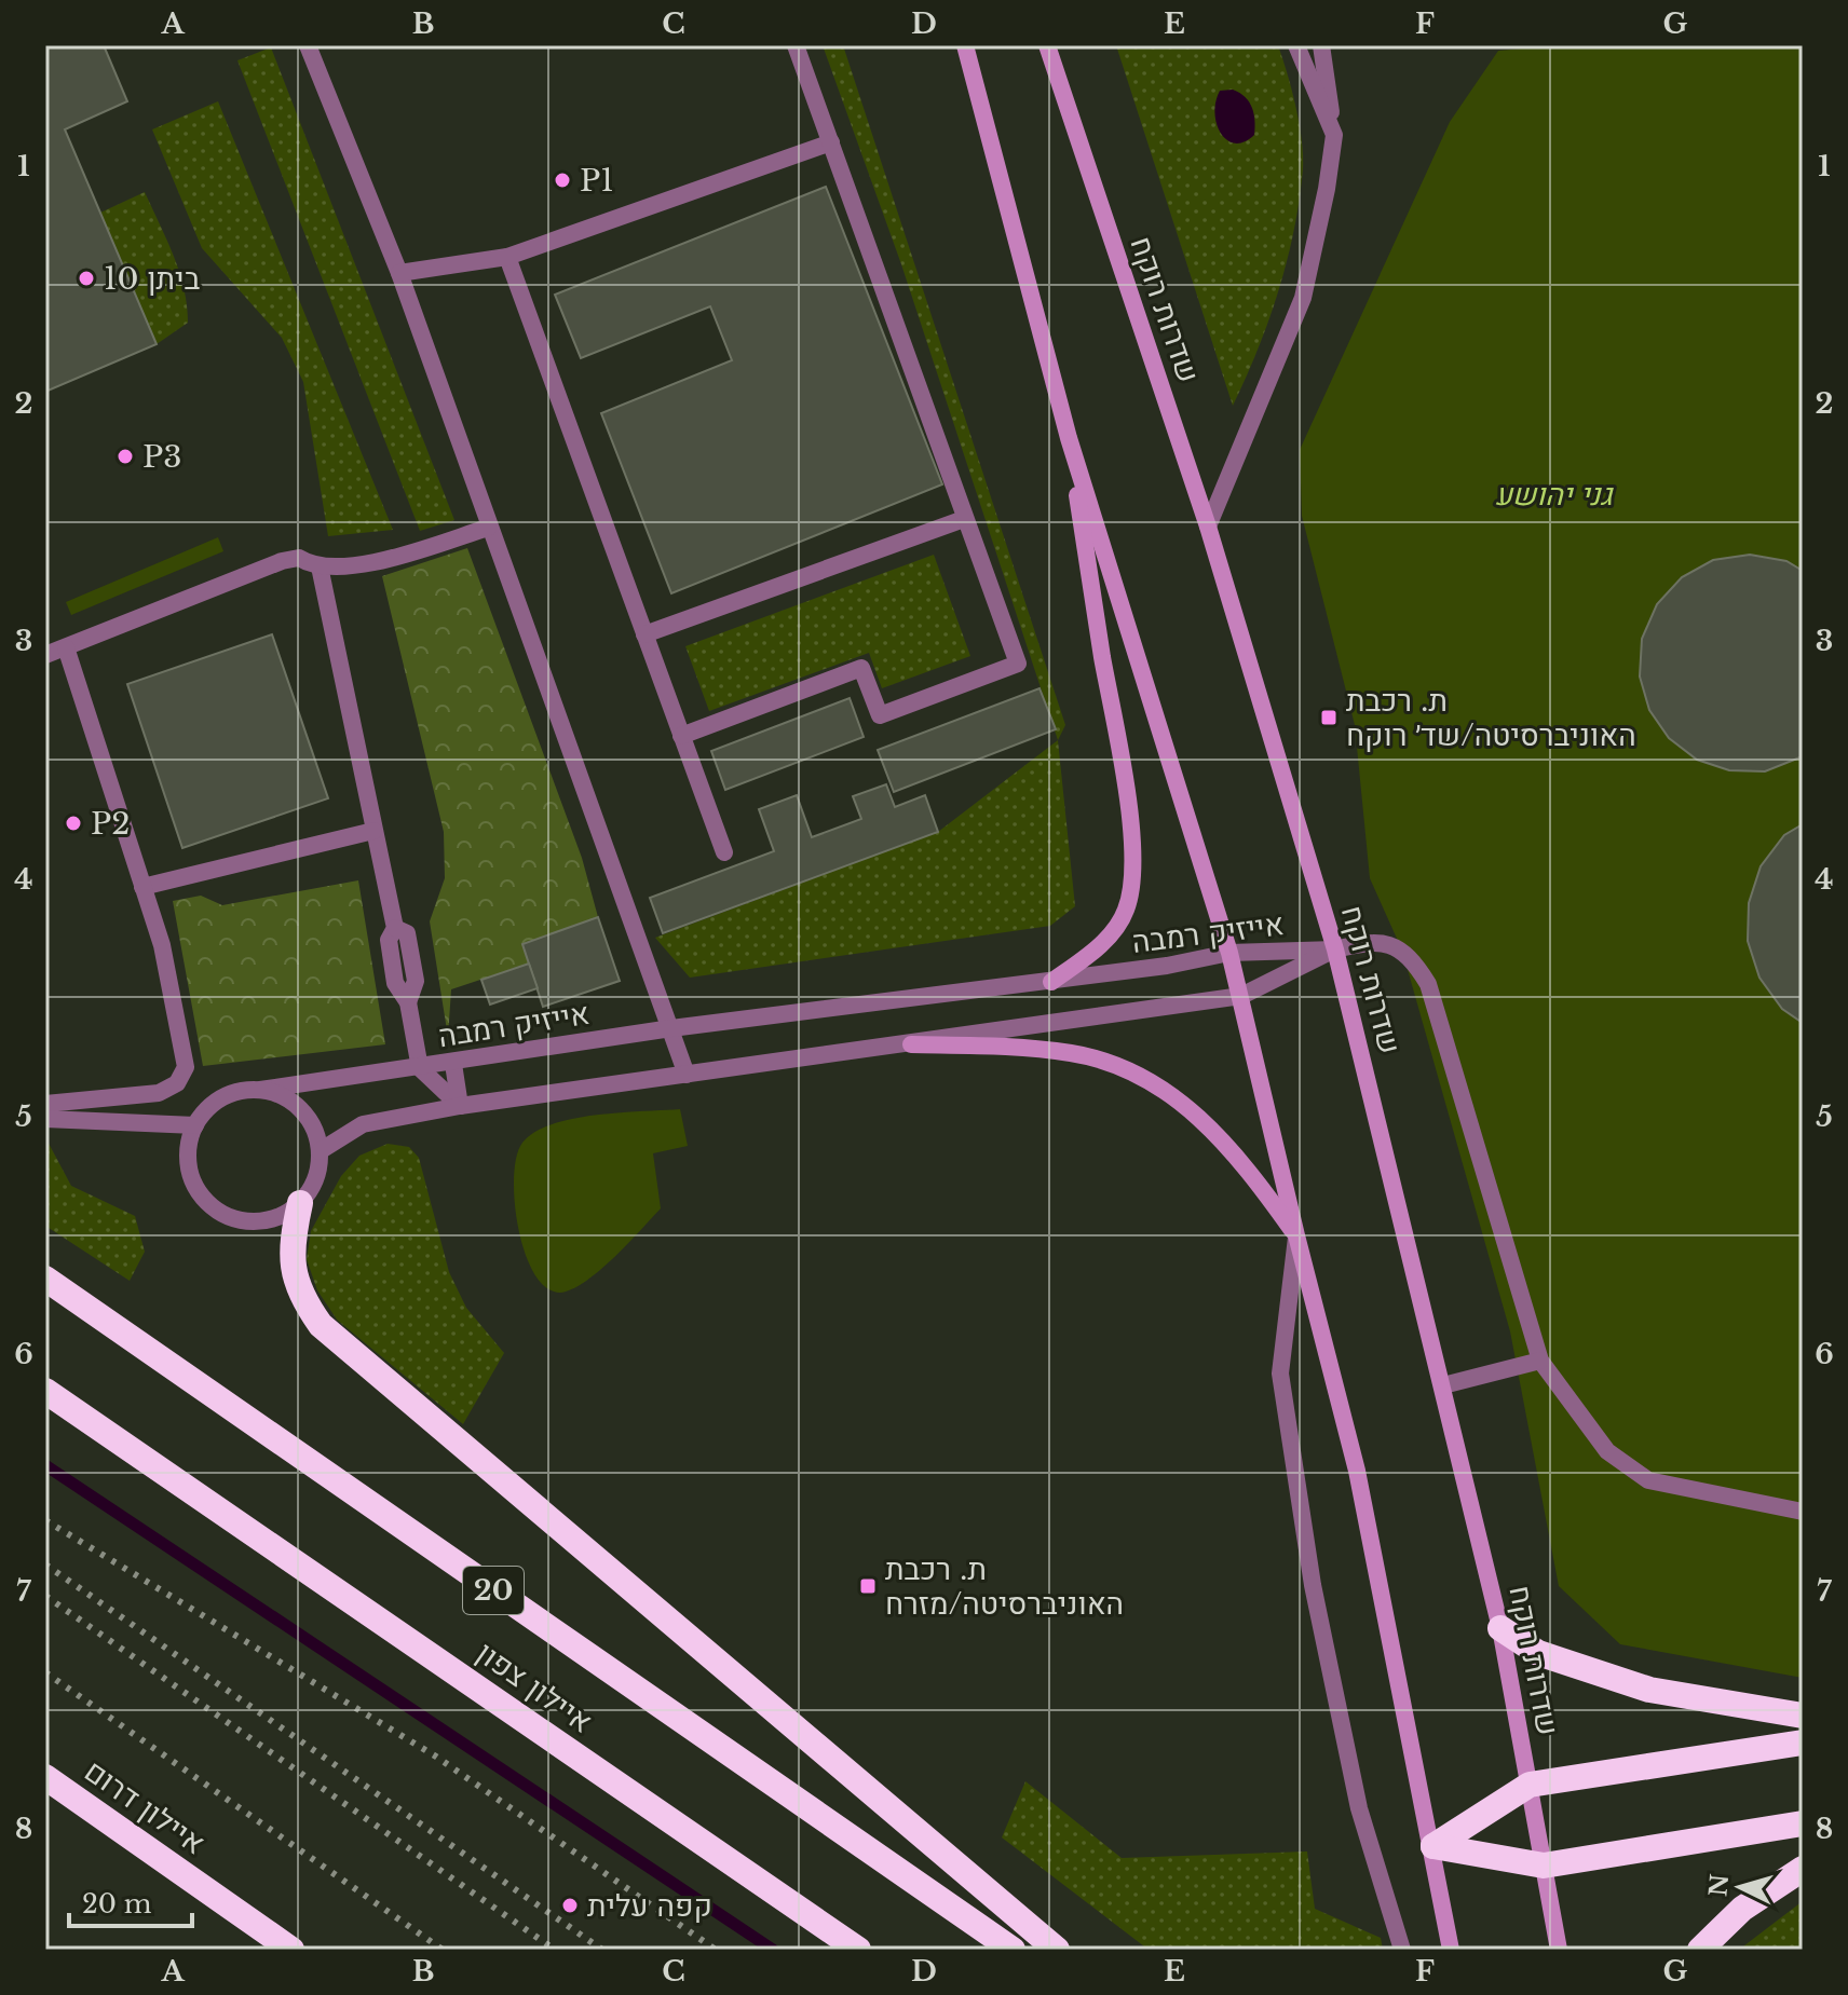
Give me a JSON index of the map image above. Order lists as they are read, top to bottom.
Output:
{
  "streets": {
    "highway": ["20", "איילון צפון", "איילון דרום"],
    "main road": ["שדרות רוקח"],
    "street": ["אייזיק רמבה"]
  },
  "crossings": [
    ["שדרות רוקח", "אייזיק רמבה"]
  ],
  "parks": ["גני יהושע"],
  "places": {
    "other": [
      "P1",
      "ביתן 10",
      "P3",
      "P2",
      "קפה עלית"
    ],
    "transit": ["ת. רכבת האוניברסיטה/שד׳ רוקח", "ת. רכבת האוניברסיטה/מזרח"]
  },
  "scale_bar": "20 m",
  "north": "left",
  "grid": {
    "columns": [
      "A",
      "B",
      "C",
      "D",
      "E",
      "F",
      "G"
    ],
    "rows": [
      "1",
      "2",
      "3",
      "4",
      "5",
      "6",
      "7",
      "8"
    ]
  }
}
